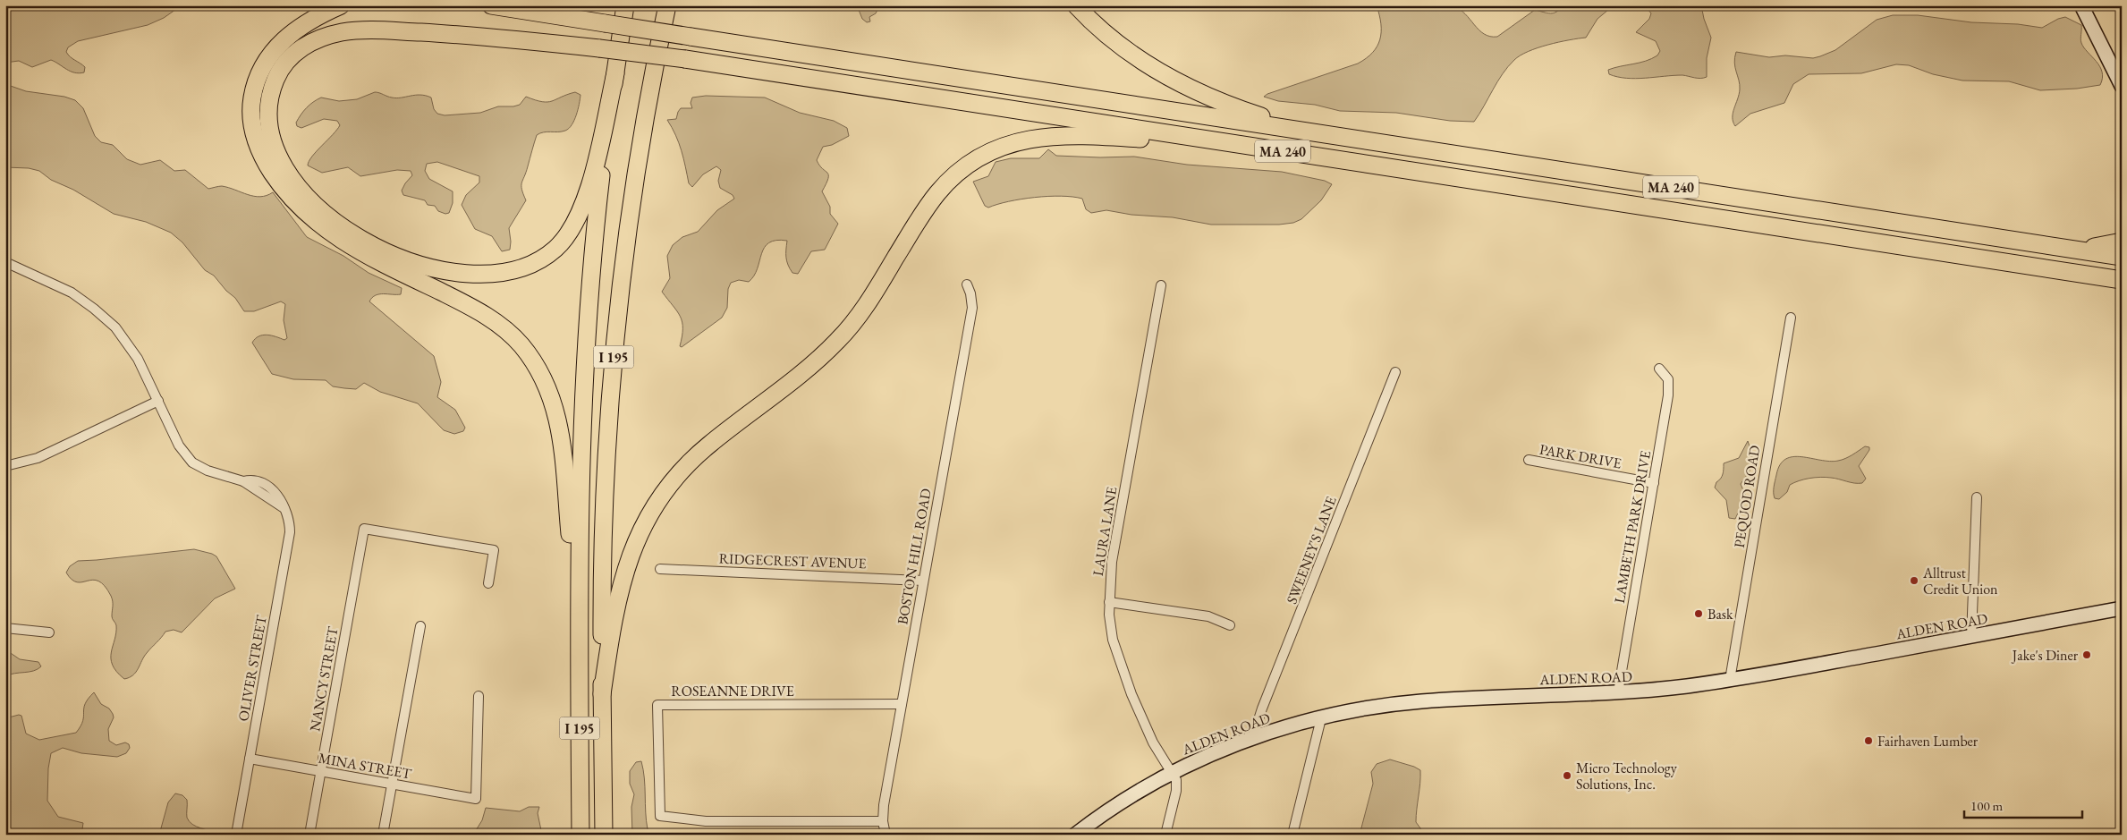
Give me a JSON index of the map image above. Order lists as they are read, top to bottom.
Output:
{
  "streets": {
    "highway": ["MA 240", "I 195"],
    "main road": ["ALDEN ROAD"],
    "street": [
      "PARK DRIVE",
      "PEQUOD ROAD",
      "LAMBETH PARK DRIVE",
      "LAURA LANE",
      "SWEENEY'S LANE",
      "BOSTON HILL ROAD",
      "RIDGECREST AVENUE",
      "OLIVER STREET",
      "NANCY STREET",
      "ROSEANNE DRIVE",
      "MINA STREET"
    ]
  },
  "crossings": [
    ["PARK DRIVE", "LAMBETH PARK DRIVE"],
    ["PEQUOD ROAD", "ALDEN ROAD"],
    ["LAMBETH PARK DRIVE", "ALDEN ROAD"],
    ["LAURA LANE", "ALDEN ROAD"],
    ["SWEENEY'S LANE", "ALDEN ROAD"],
    ["BOSTON HILL ROAD", "RIDGECREST AVENUE"],
    ["BOSTON HILL ROAD", "ROSEANNE DRIVE"],
    ["OLIVER STREET", "MINA STREET"],
    ["NANCY STREET", "MINA STREET"]
  ],
  "places": [
    "Alltrust Credit Union",
    "Bask",
    "Jake's Diner",
    "Fairhaven Lumber",
    "Micro Technology Solutions, Inc."
  ],
  "scale_bar": "100 m"
}
